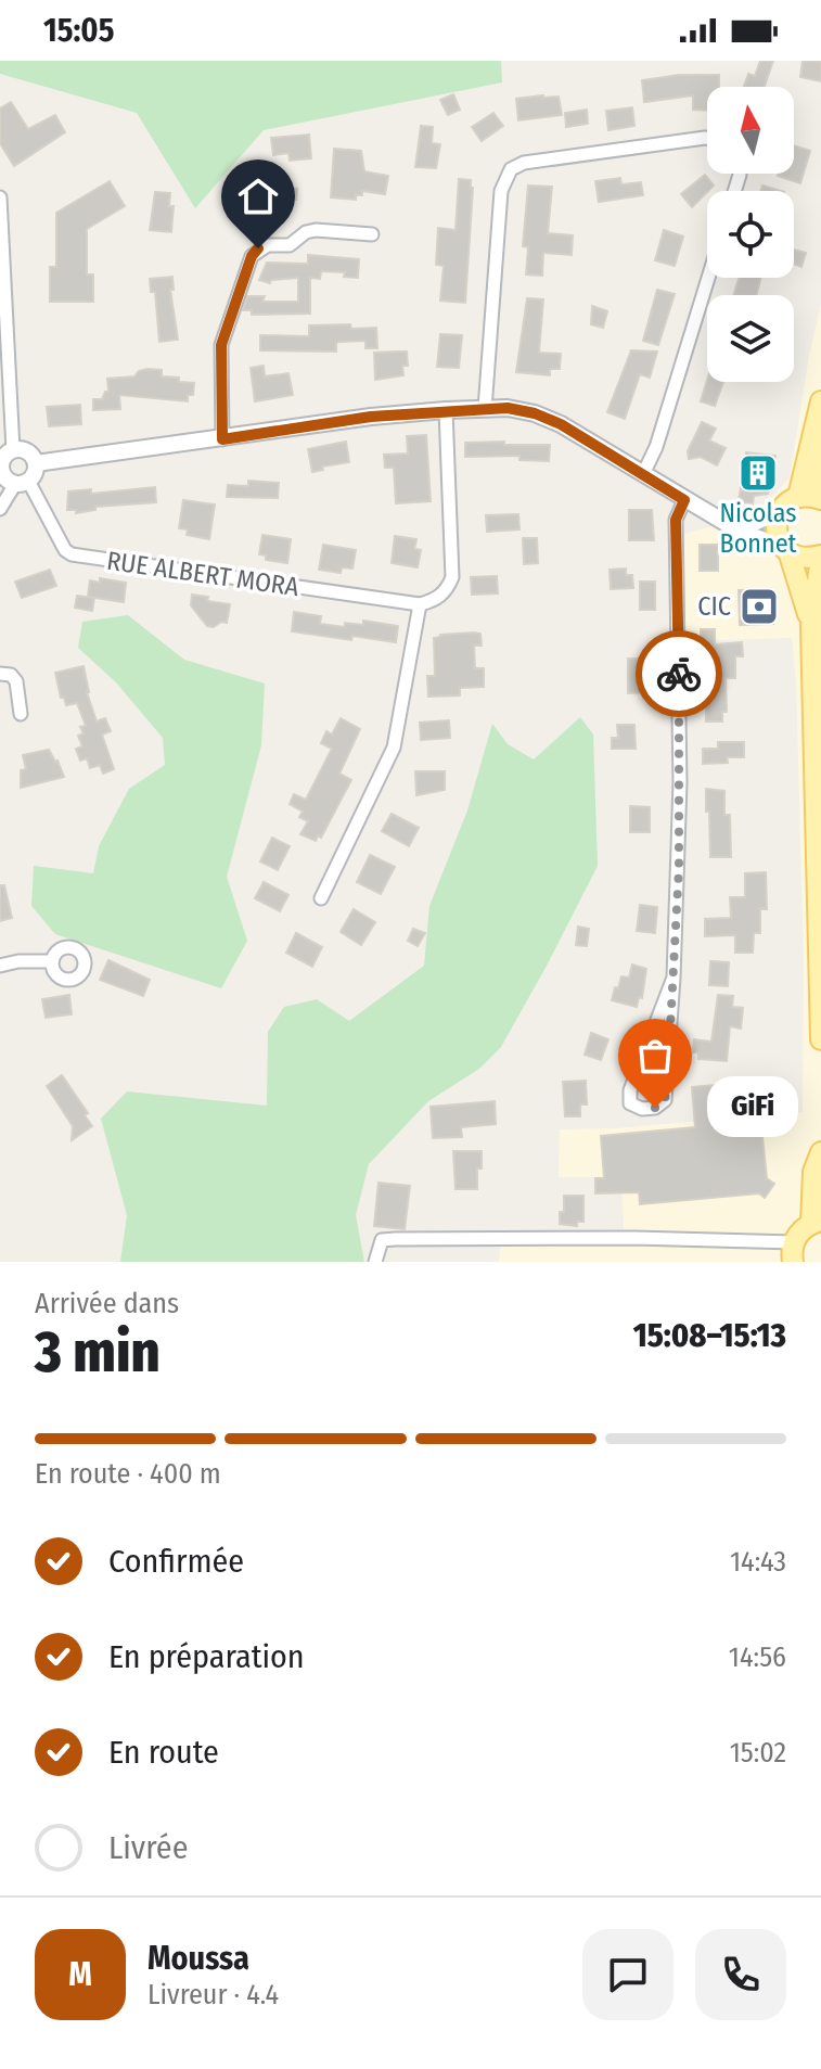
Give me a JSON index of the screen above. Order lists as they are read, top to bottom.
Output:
{
  "streets": {
    "street": ["RUE ALBERT MORA"]
  },
  "places": {
    "building": ["Nicolas Bonnet"],
    "bank": ["CIC"],
    "other": ["GiFi"]
  },
  "north": "top",
  "page": {
    "status": "15:05",
    "bubble": "GiFi",
    "heading": ["3 min", "Arrivée dans", "15:08–15:13"],
    "panel": ["Moussa", "Livreur · 4.4"],
    "bar": "En route · 400 m",
    "list": [
      ["Confirmée", "14:43"],
      ["En préparation", "14:56"],
      ["En route", "15:02"],
      "Livrée"
    ],
    "round": "M"
  }
}
